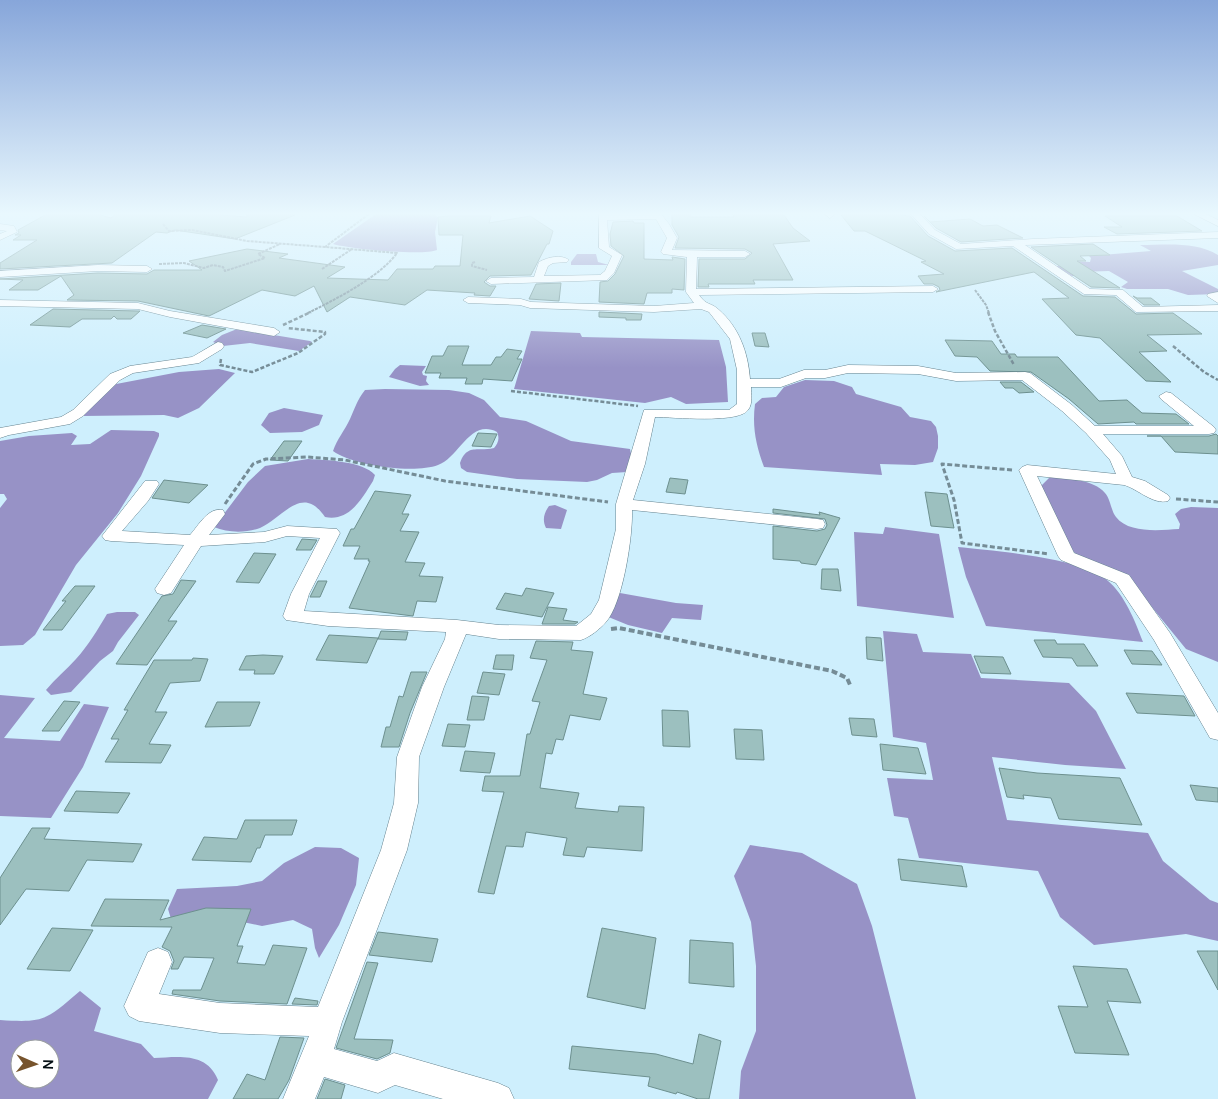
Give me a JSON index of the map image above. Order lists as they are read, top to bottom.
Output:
{
  "north": "right"
}
